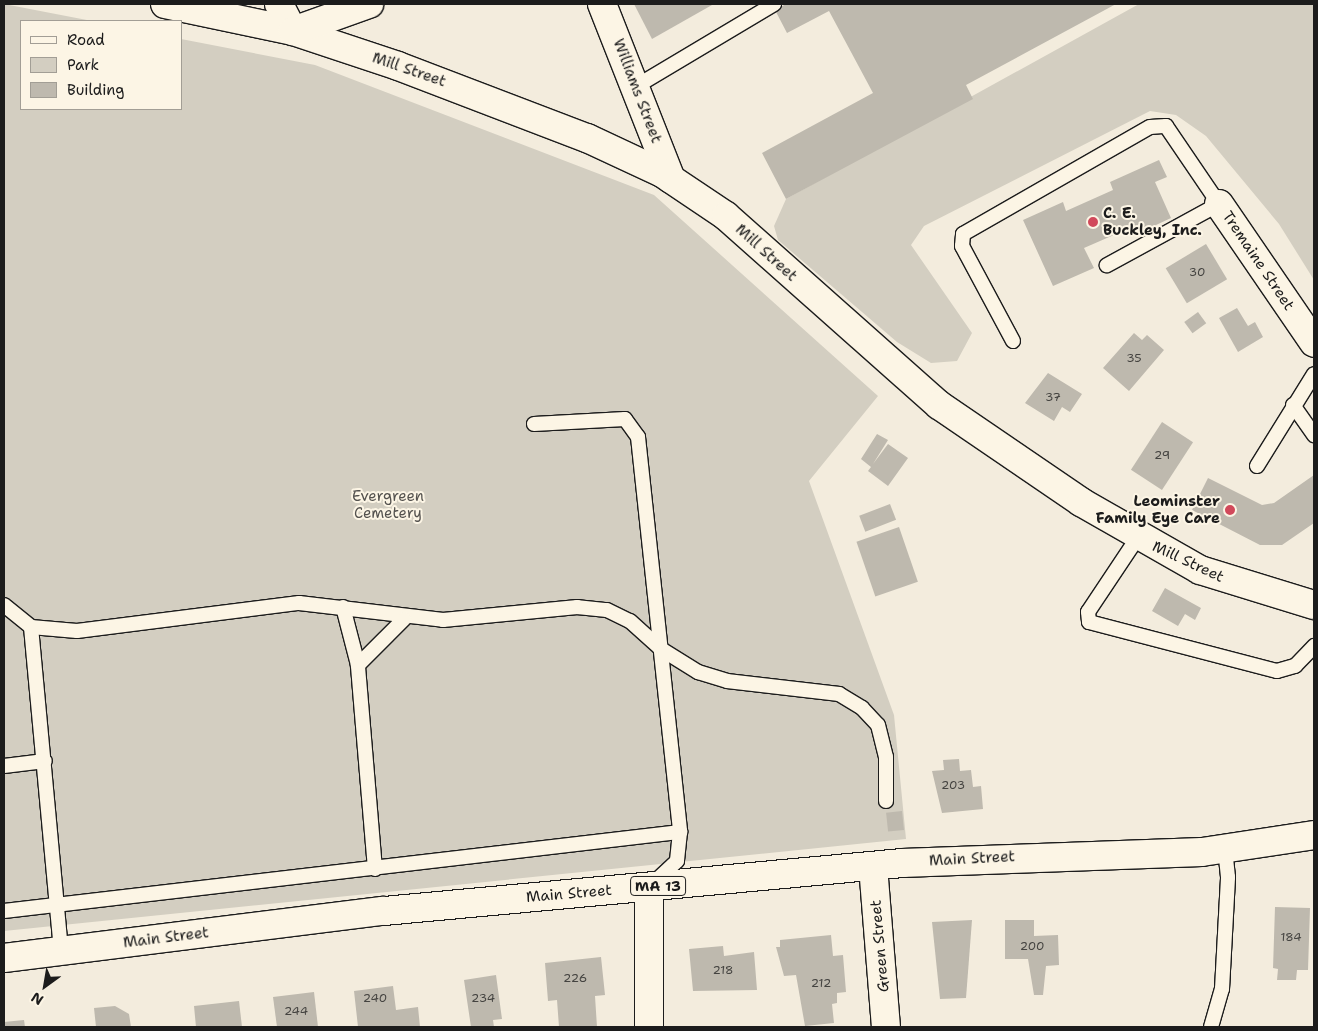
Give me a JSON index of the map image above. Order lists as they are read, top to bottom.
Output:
{
  "streets": {
    "main road": [
      "Mill Street",
      "Williams Street",
      "Tremaine Street",
      "Main Street",
      "MA 13",
      "Green Street"
    ]
  },
  "crossings": [
    ["Mill Street", "Williams Street"],
    ["Main Street", "Green Street"]
  ],
  "parks": ["Evergreen Cemetery"],
  "places": ["C. E. Buckley, Inc.", "Leominster Family Eye Care"],
  "house_numbers": [
    "30",
    "35",
    "37",
    "29",
    "203",
    "184",
    "200",
    "218",
    "226",
    "212",
    "240",
    "234",
    "244"
  ],
  "legend": ["Road", "Park", "Building"],
  "north": "bottom left"
}
